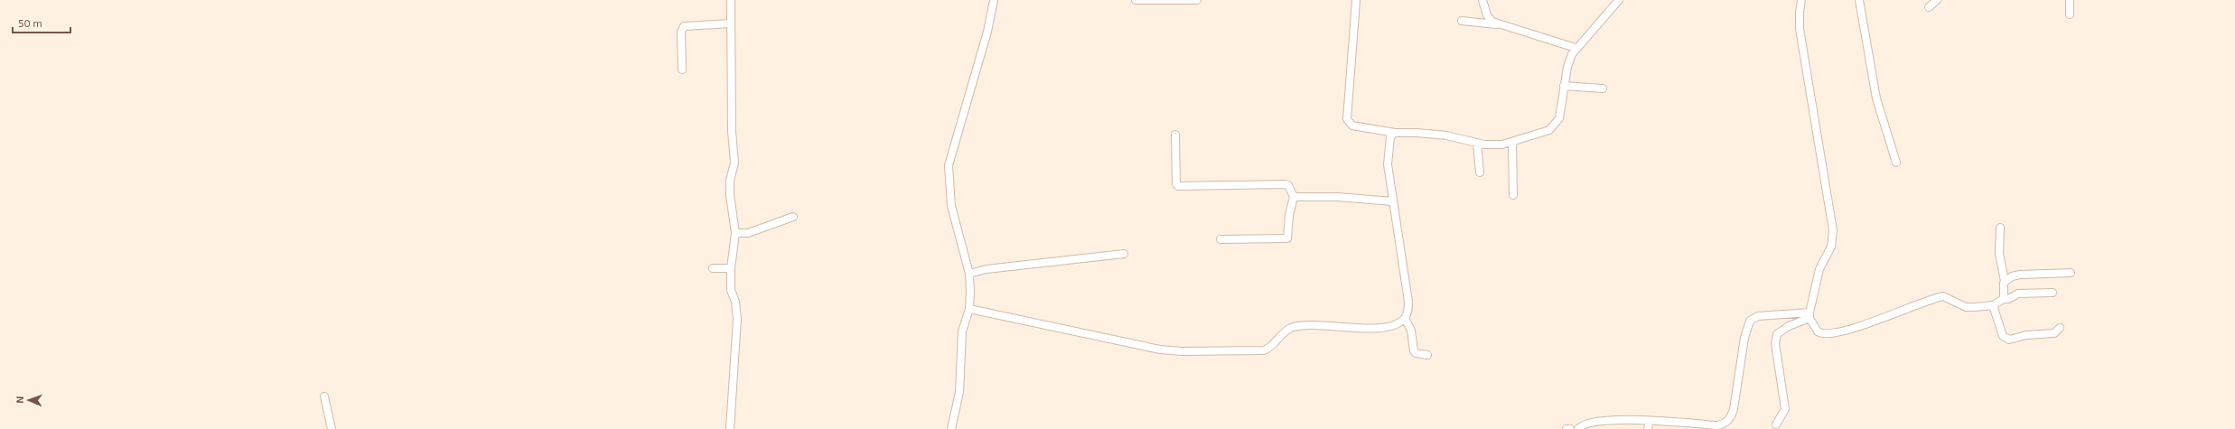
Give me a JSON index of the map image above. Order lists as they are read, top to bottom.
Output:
{
  "scale_bar": "50 m",
  "north": "left"
}
